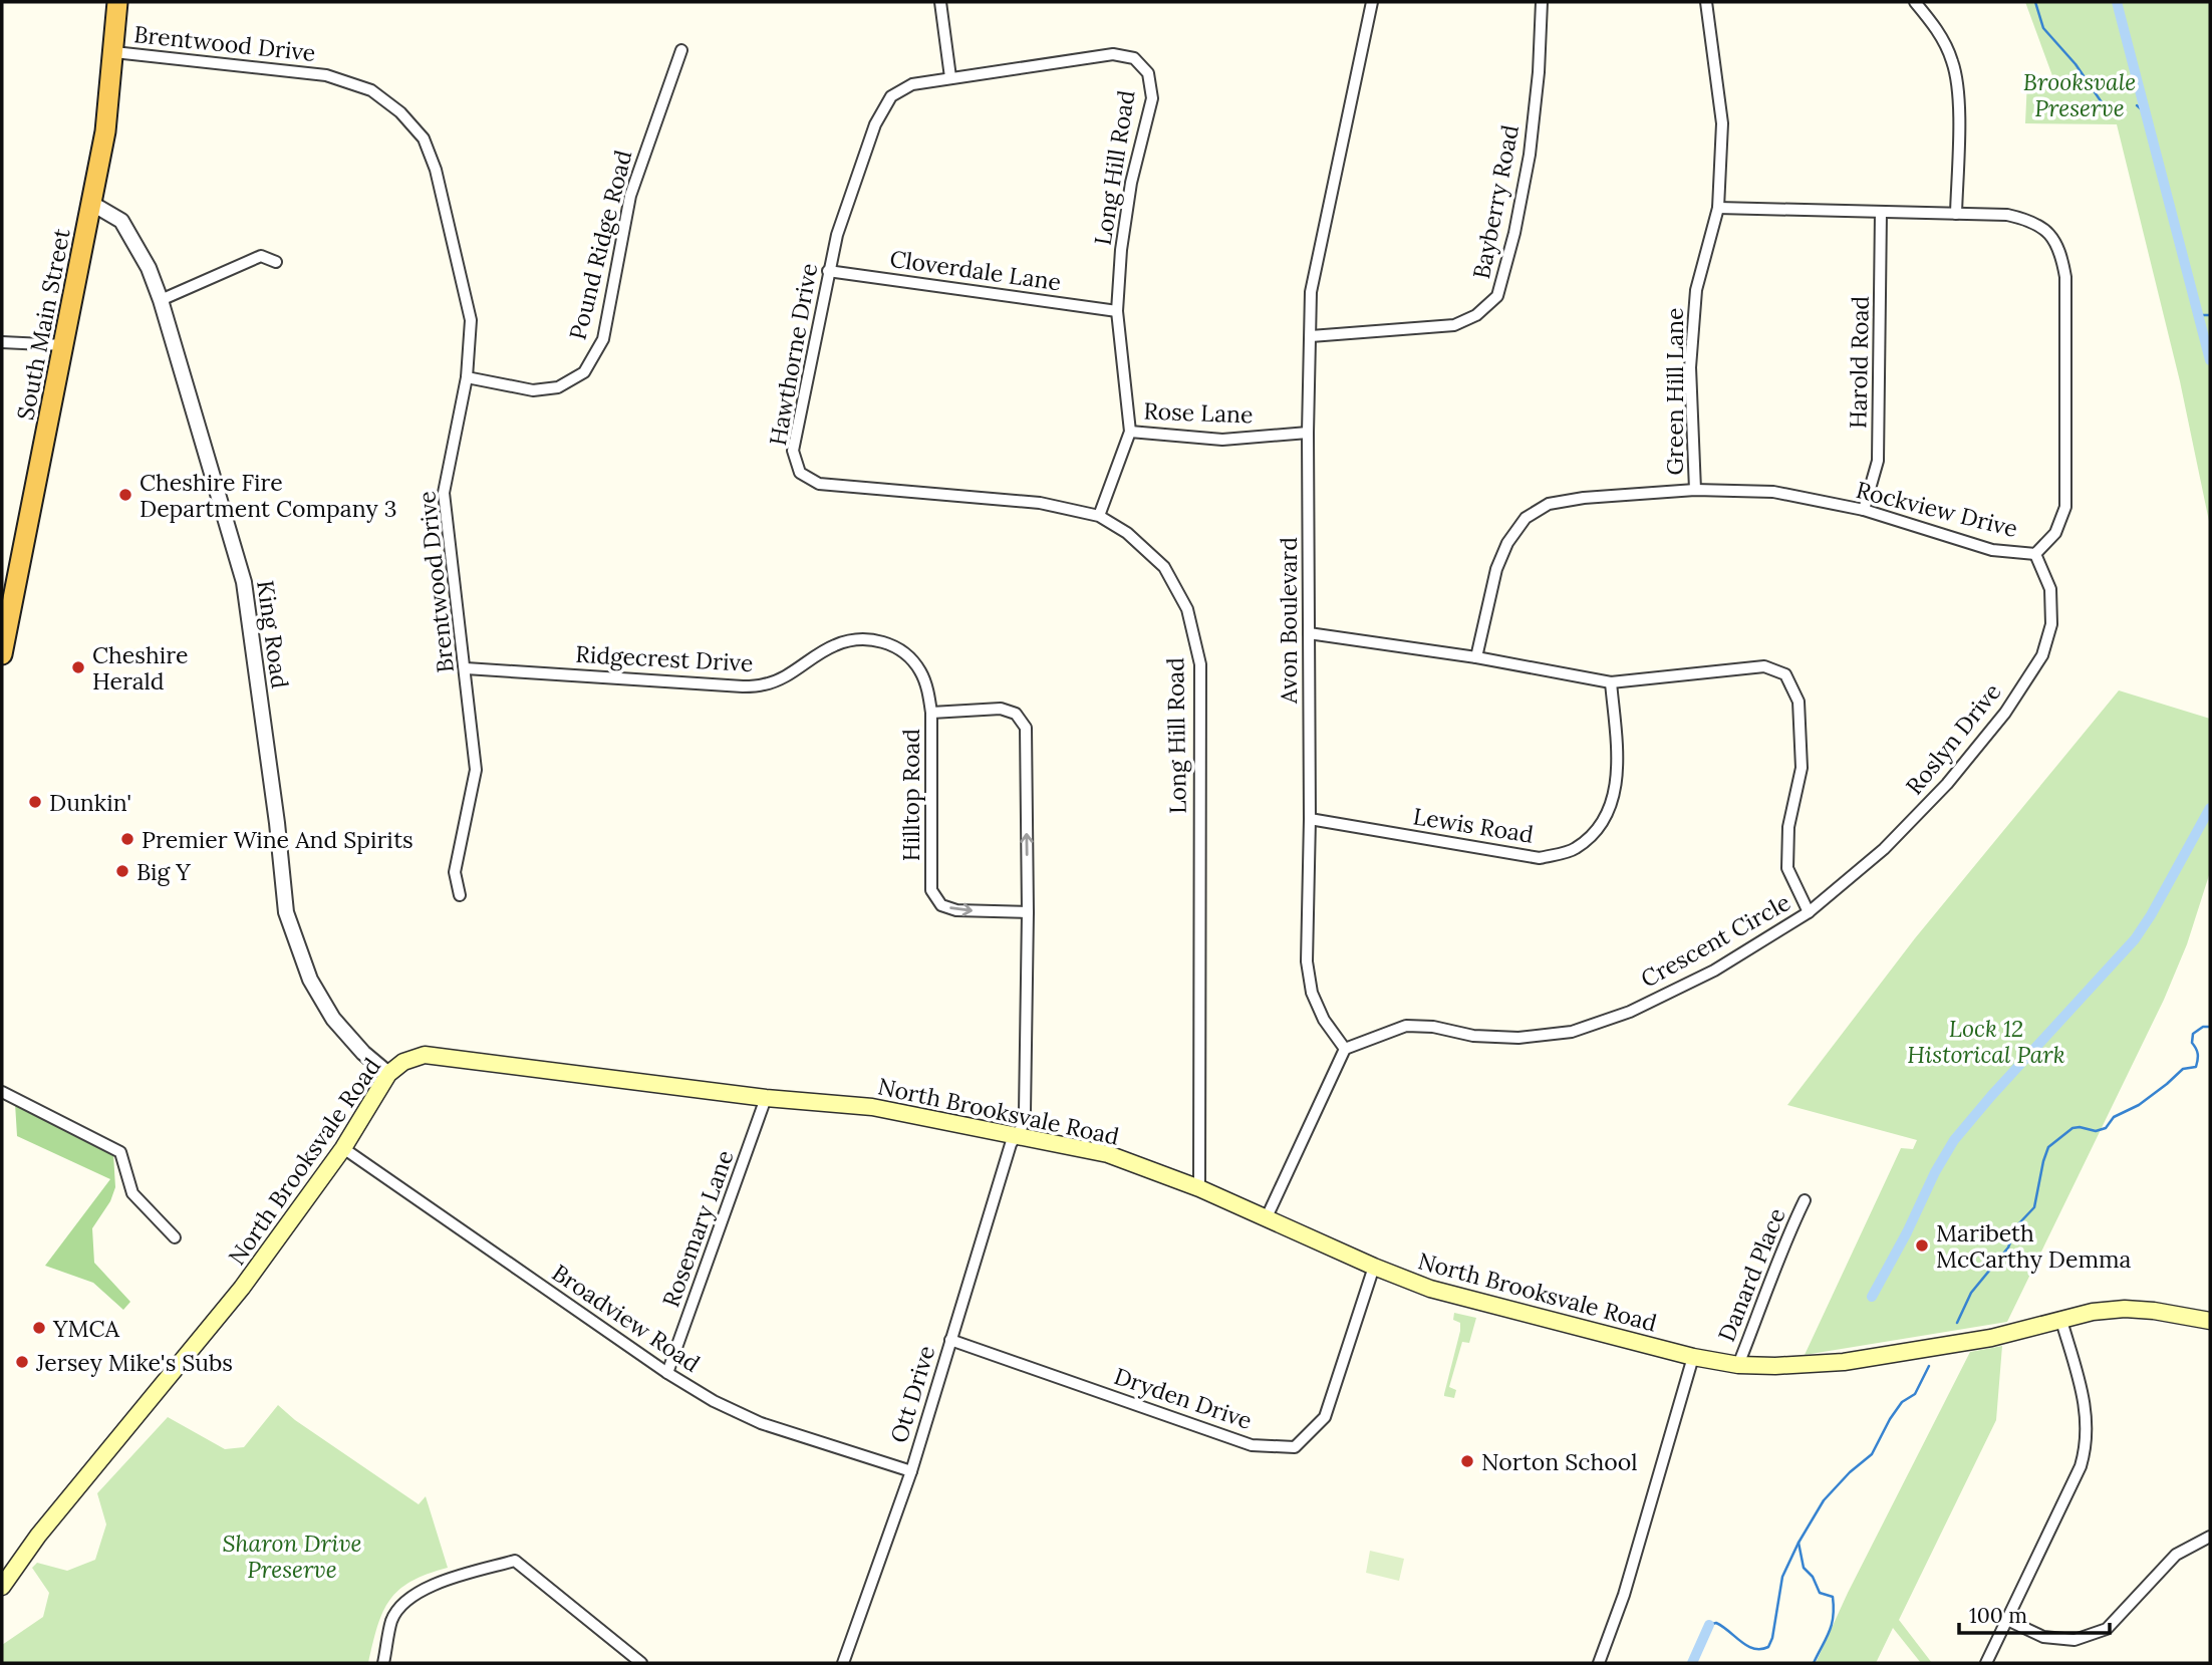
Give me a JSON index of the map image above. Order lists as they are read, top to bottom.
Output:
{
  "streets": {
    "highway": ["South Main Street"],
    "main road": ["North Brooksvale Road"],
    "street": [
      "Brentwood Drive",
      "Long Hill Road",
      "Bayberry Road",
      "Pound Ridge Road",
      "Cloverdale Lane",
      "Hawthorne Drive",
      "Harold Road",
      "Green Hill Lane",
      "Rose Lane",
      "Rockview Drive",
      "Avon Boulevard",
      "King Road",
      "Ridgecrest Drive",
      "Roslyn Drive",
      "Hilltop Road",
      "Lewis Road",
      "Crescent Circle",
      "Rosemary Lane",
      "Danard Place",
      "Broadview Road",
      "Ott Drive",
      "Dryden Drive"
    ]
  },
  "crossings": [
    ["Brentwood Drive", "Pound Ridge Road"],
    ["Brentwood Drive", "South Main Street"],
    ["Brentwood Drive", "Ridgecrest Drive"],
    ["Long Hill Road", "Cloverdale Lane"],
    ["Long Hill Road", "Hawthorne Drive"],
    ["Long Hill Road", "Rose Lane"],
    ["Long Hill Road", "North Brooksvale Road"],
    ["Bayberry Road", "Avon Boulevard"],
    ["Cloverdale Lane", "Hawthorne Drive"],
    ["South Main Street", "King Road"],
    ["Harold Road", "Rockview Drive"],
    ["Green Hill Lane", "Rockview Drive"],
    ["Rose Lane", "Avon Boulevard"],
    ["Rockview Drive", "Roslyn Drive"],
    ["Rockview Drive", "Crescent Circle"],
    ["Avon Boulevard", "Lewis Road"],
    ["Avon Boulevard", "Crescent Circle"],
    ["King Road", "North Brooksvale Road"],
    ["Ridgecrest Drive", "Hilltop Road"],
    ["Roslyn Drive", "Crescent Circle"],
    ["Hilltop Road", "North Brooksvale Road"],
    ["Hilltop Road", "Ott Drive"],
    ["Lewis Road", "Crescent Circle"],
    ["North Brooksvale Road", "Rosemary Lane"],
    ["North Brooksvale Road", "Danard Place"],
    ["North Brooksvale Road", "Broadview Road"],
    ["North Brooksvale Road", "Ott Drive"],
    ["North Brooksvale Road", "Dryden Drive"],
    ["Rosemary Lane", "Broadview Road"],
    ["Broadview Road", "Ott Drive"],
    ["Ott Drive", "Dryden Drive"]
  ],
  "parks": ["Brooksvale Preserve", "Lock 12 Historical Park", "Sharon Drive Preserve"],
  "places": [
    "Cheshire Fire Department Company 3",
    "Cheshire Herald",
    "Dunkin'",
    "Premier Wine And Spirits",
    "Big Y",
    "Maribeth McCarthy Demma",
    "YMCA",
    "Jersey Mike's Subs",
    "Norton School"
  ],
  "scale_bar": "100 m"
}
